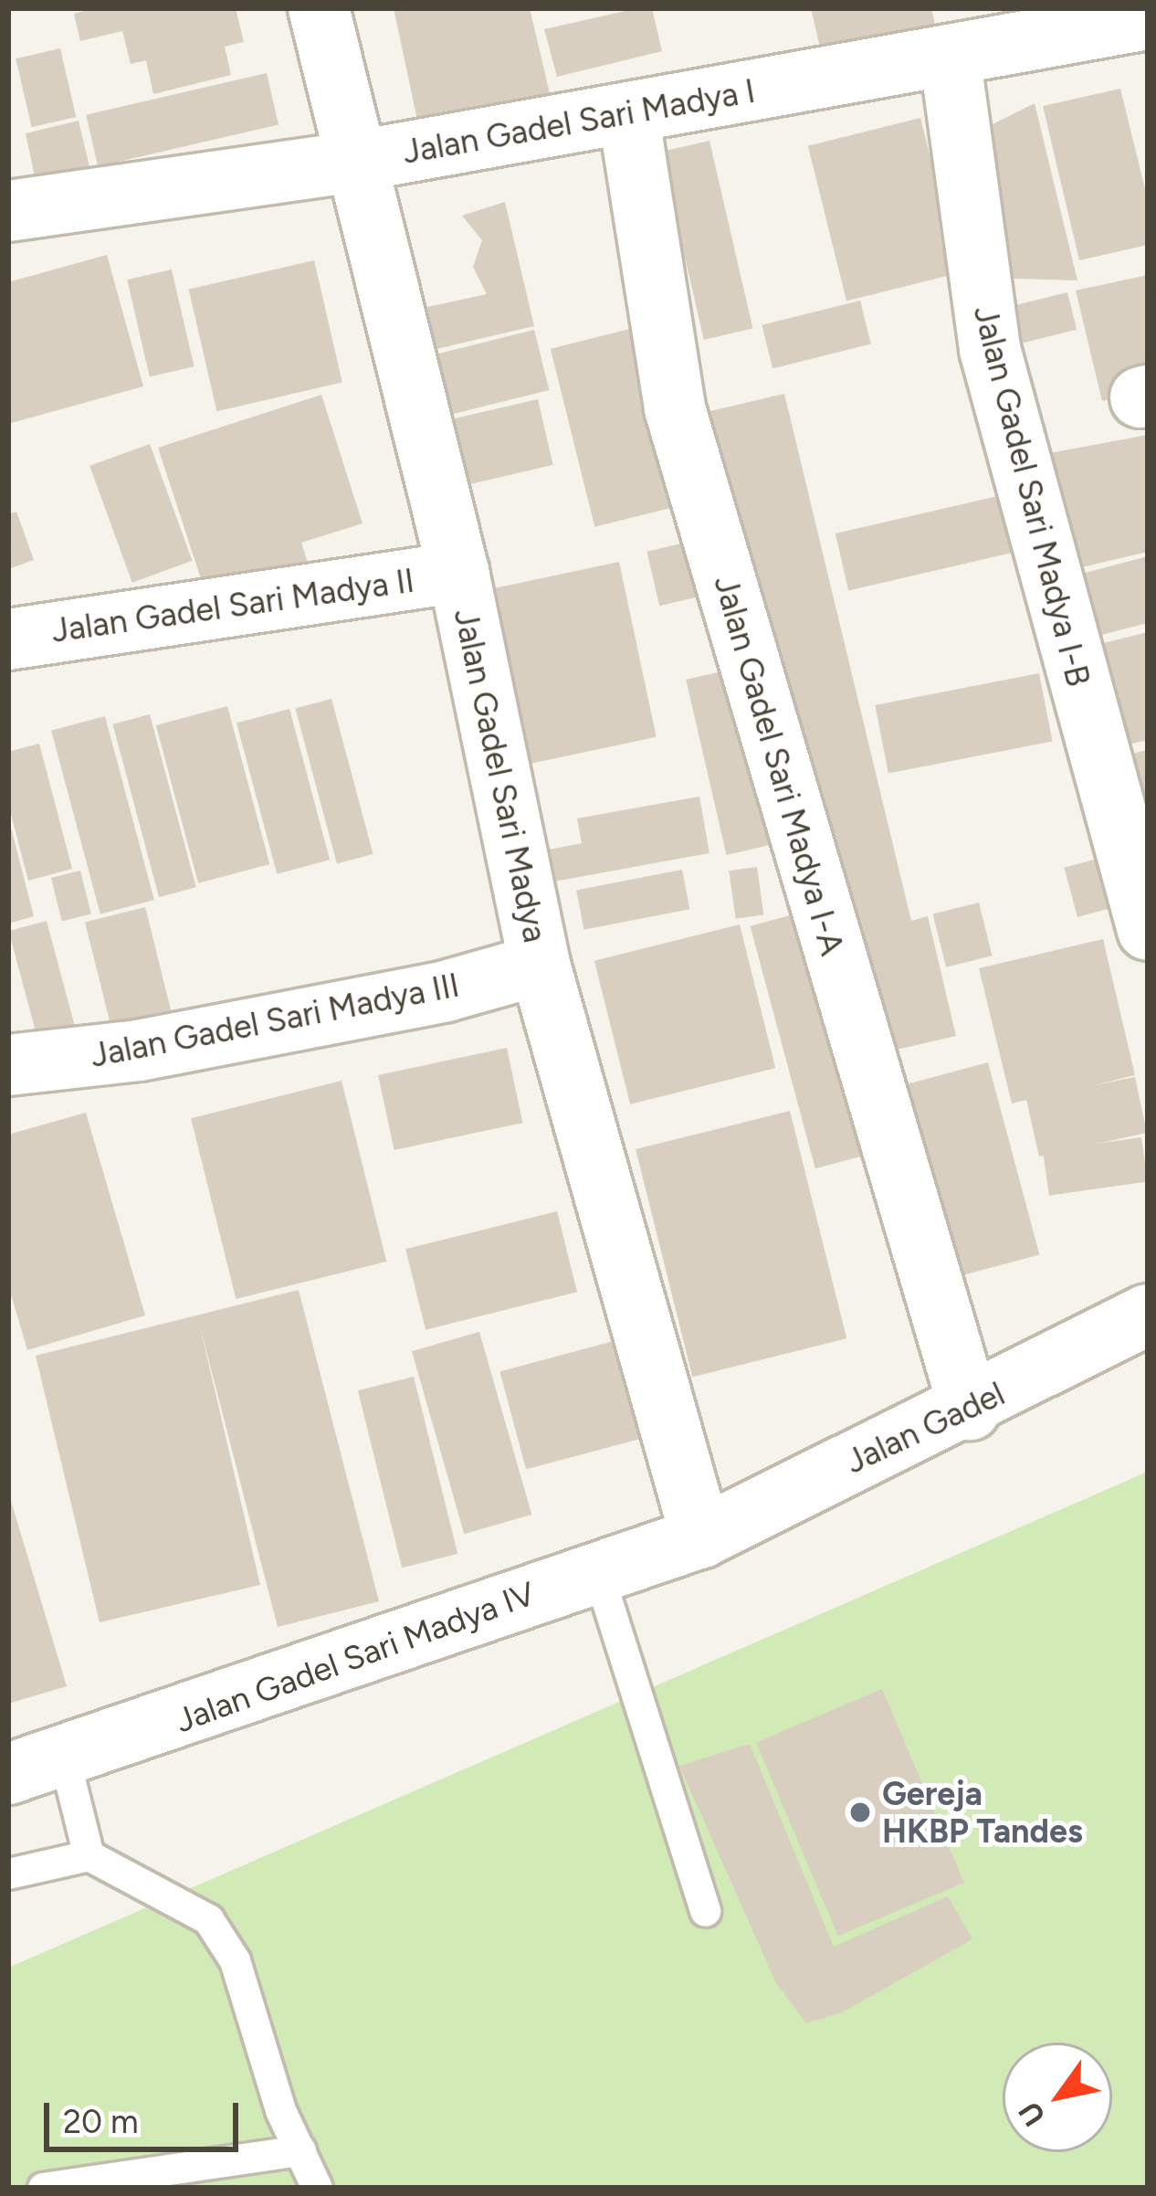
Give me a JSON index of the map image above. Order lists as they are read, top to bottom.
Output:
{
  "streets": {
    "street": [
      "Jalan Gadel Sari Madya I",
      "Jalan Gadel Sari Madya I-B",
      "Jalan Gadel Sari Madya II",
      "Jalan Gadel Sari Madya I-A",
      "Jalan Gadel Sari Madya",
      "Jalan Gadel Sari Madya III",
      "Jalan Gadel",
      "Jalan Gadel Sari Madya IV"
    ]
  },
  "crossings": [
    ["Jalan Gadel Sari Madya I", "Jalan Gadel Sari Madya I-B"],
    ["Jalan Gadel Sari Madya I", "Jalan Gadel Sari Madya I-A"],
    ["Jalan Gadel Sari Madya I", "Jalan Gadel Sari Madya"],
    ["Jalan Gadel Sari Madya II", "Jalan Gadel Sari Madya"],
    ["Jalan Gadel Sari Madya I-A", "Jalan Gadel"],
    ["Jalan Gadel Sari Madya", "Jalan Gadel Sari Madya III"],
    ["Jalan Gadel Sari Madya", "Jalan Gadel"],
    ["Jalan Gadel Sari Madya", "Jalan Gadel Sari Madya IV"],
    ["Jalan Gadel", "Jalan Gadel Sari Madya IV"]
  ],
  "places": ["Gereja HKBP Tandes"],
  "scale_bar": "20 m",
  "north": "bottom left"
}
